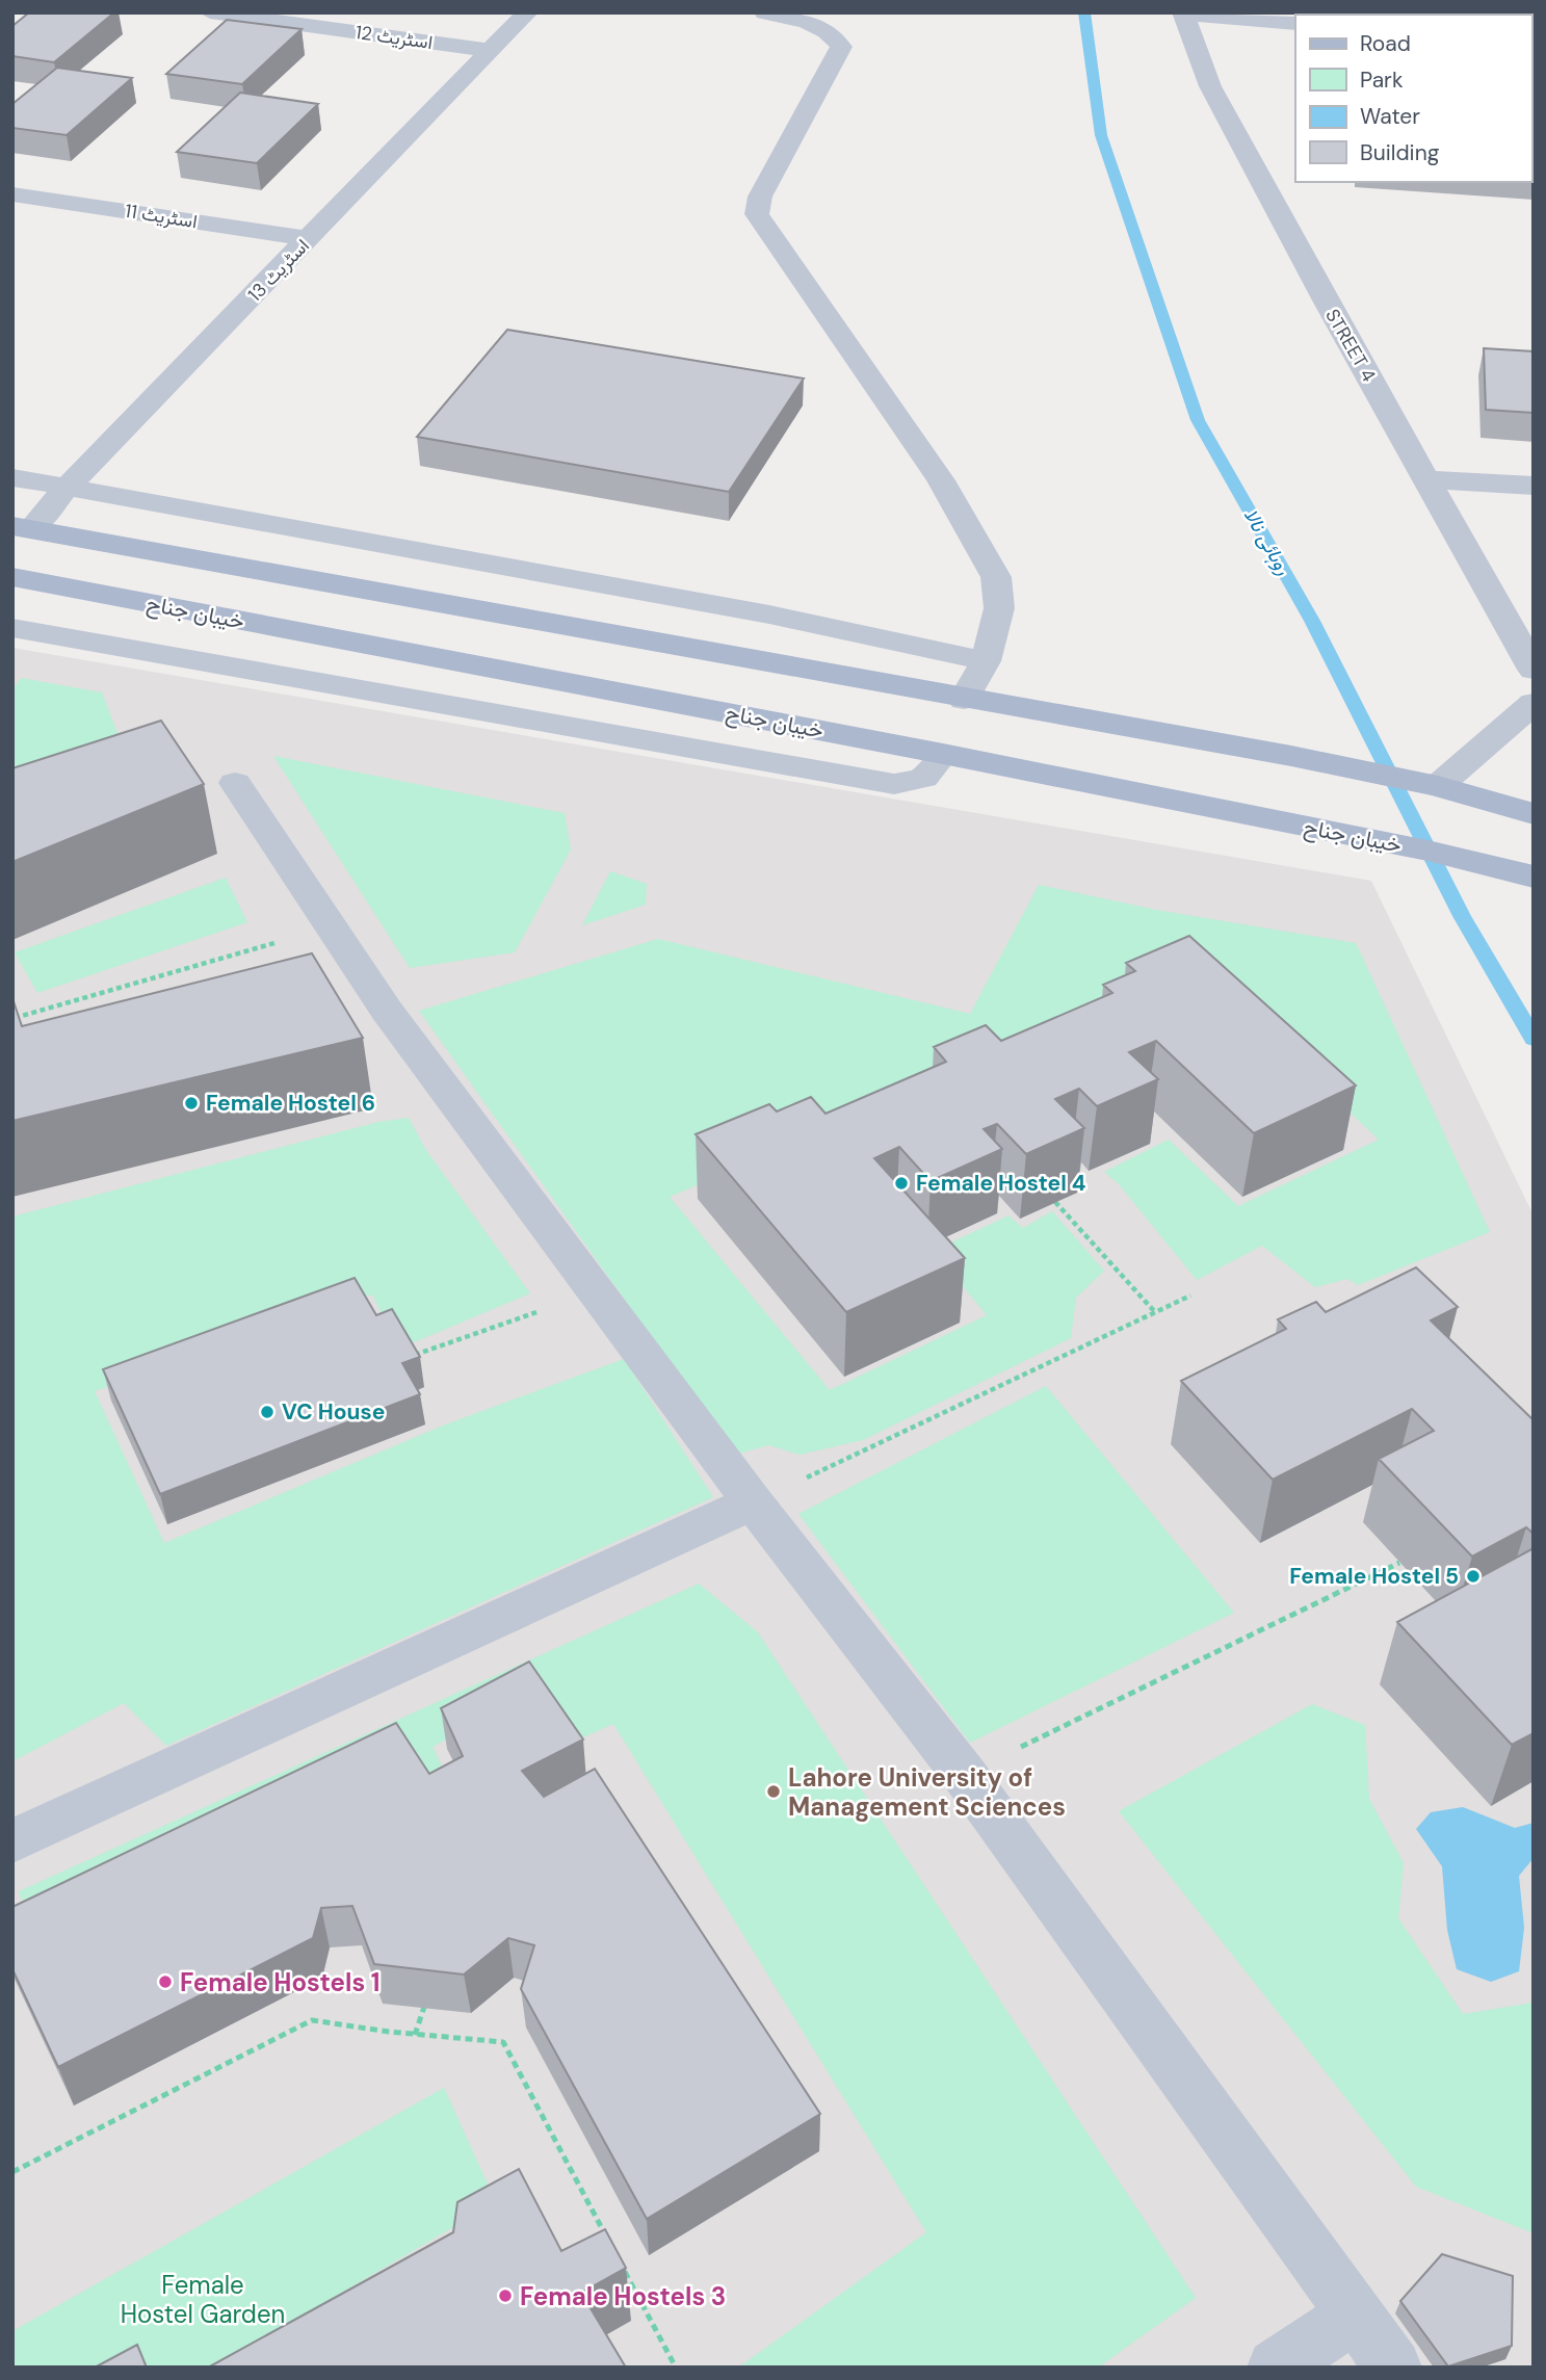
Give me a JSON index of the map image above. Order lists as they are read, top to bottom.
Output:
{
  "streets": {
    "main road": ["خیبان جناح"],
    "street": [
      "اسٹریٹ 12",
      "اسٹریٹ 11",
      "اسٹریٹ 13",
      "STREET 4"
    ]
  },
  "crossings": [
    ["اسٹریٹ 12", "اسٹریٹ 13"],
    ["اسٹریٹ 11", "اسٹریٹ 13"]
  ],
  "water": ["روہائی نالا"],
  "parks": ["Female Hostel Garden"],
  "places": [
    "Female Hostel 6",
    "Female Hostel 4",
    "VC House",
    "Female Hostel 5",
    "Lahore University of Management Sciences",
    "Female Hostels 1",
    "Female Hostels 3"
  ],
  "legend": [
    "Road",
    "Park",
    "Water",
    "Building"
  ]
}
